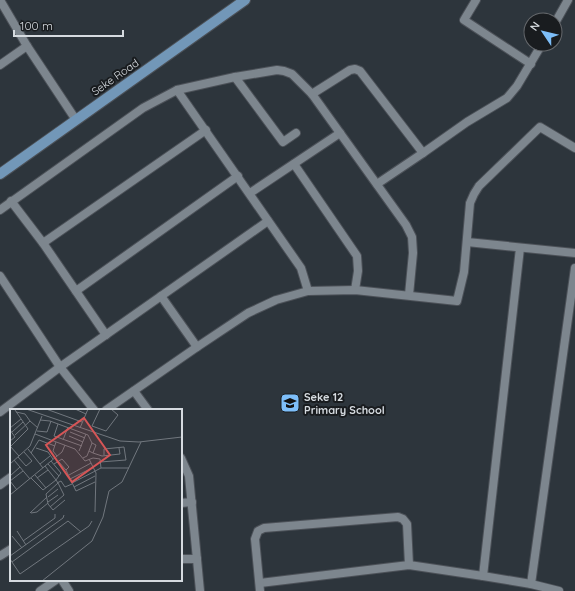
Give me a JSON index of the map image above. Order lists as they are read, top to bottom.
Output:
{
  "streets": {
    "main road": ["Seke Road"]
  },
  "places": {
    "school or university": ["Seke 12 Primary School"]
  },
  "scale_bar": "100 m",
  "north": "top left"
}
